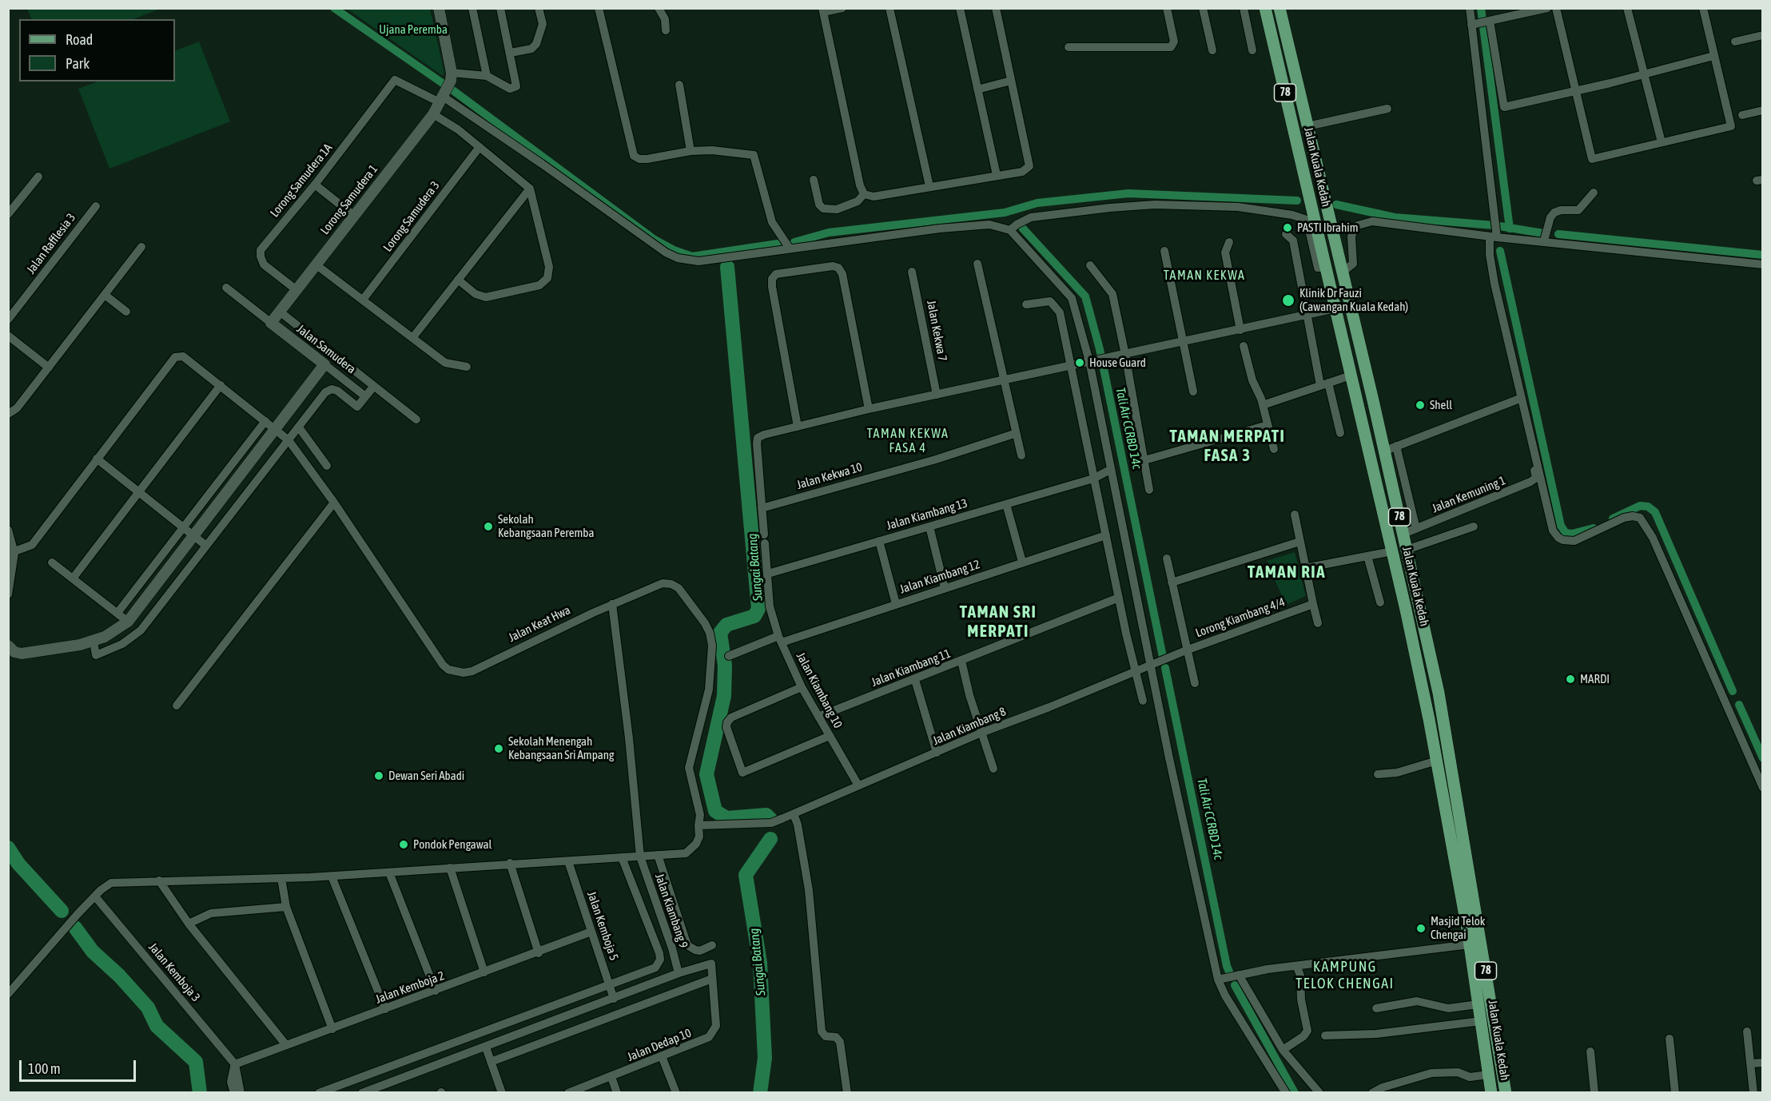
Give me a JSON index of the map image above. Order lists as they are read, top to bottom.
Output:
{
  "streets": {
    "main road": ["78", "Jalan Kuala Kedah"],
    "street": [
      "Lorong Samudera 1A",
      "Lorong Samudera 1",
      "Lorong Samudera 3",
      "Jalan Rafflesia 3",
      "Jalan Kekwa 7",
      "Jalan Samudera",
      "Jalan Kekwa 10",
      "Jalan Kemuning 1",
      "Jalan Kiambang 13",
      "Jalan Kiambang 12",
      "Lorong Kiambang 4/4",
      "Jalan Keat Hwa",
      "Jalan Kiambang 11",
      "Jalan Kiambang 10",
      "Jalan Kiambang 8",
      "Jalan Kiambang 9",
      "Jalan Kemboja 5",
      "Jalan Kemboja 3",
      "Jalan Kemboja 2",
      "Jalan Dedap 10"
    ]
  },
  "crossings": [
    ["Jalan Kuala Kedah", "Jalan Kemuning 1"],
    ["Lorong Samudera 1A", "Lorong Samudera 1"],
    ["Lorong Samudera 1", "Jalan Samudera"],
    ["Jalan Kekwa 10", "Jalan Kiambang 10"],
    ["Jalan Kiambang 13", "Jalan Kiambang 10"],
    ["Jalan Kiambang 12", "Jalan Kiambang 10"],
    ["Lorong Kiambang 4/4", "Jalan Kiambang 8"],
    ["Jalan Keat Hwa", "Jalan Kiambang 8"],
    ["Jalan Keat Hwa", "Jalan Kiambang 9"],
    ["Jalan Kiambang 11", "Jalan Kiambang 10"],
    ["Jalan Kiambang 10", "Jalan Kiambang 8"],
    ["Jalan Kemboja 5", "Jalan Kemboja 2"],
    ["Jalan Kemboja 3", "Jalan Kemboja 2"]
  ],
  "districts": [
    "TAMAN KEKWA",
    "TAMAN KEKWA FASA 4",
    "TAMAN MERPATI FASA 3",
    "TAMAN RIA",
    "TAMAN SRI MERPATI",
    "KAMPUNG TELOK CHENGAI"
  ],
  "water": ["Tali Air CCRBD 14c", "Sungai Batang"],
  "parks": ["Ujana Peremba"],
  "places": [
    "PASTI Ibrahim",
    "Klinik Dr Fauzi (Cawangan Kuala Kedah)",
    "House Guard",
    "Shell",
    "Sekolah Kebangsaan Peremba",
    "MARDI",
    "Sekolah Menengah Kebangsaan Sri Ampang",
    "Dewan Seri Abadi",
    "Pondok Pengawal",
    "Masjid Telok Chengai"
  ],
  "legend": ["Road", "Park"],
  "scale_bar": "100 m"
}
